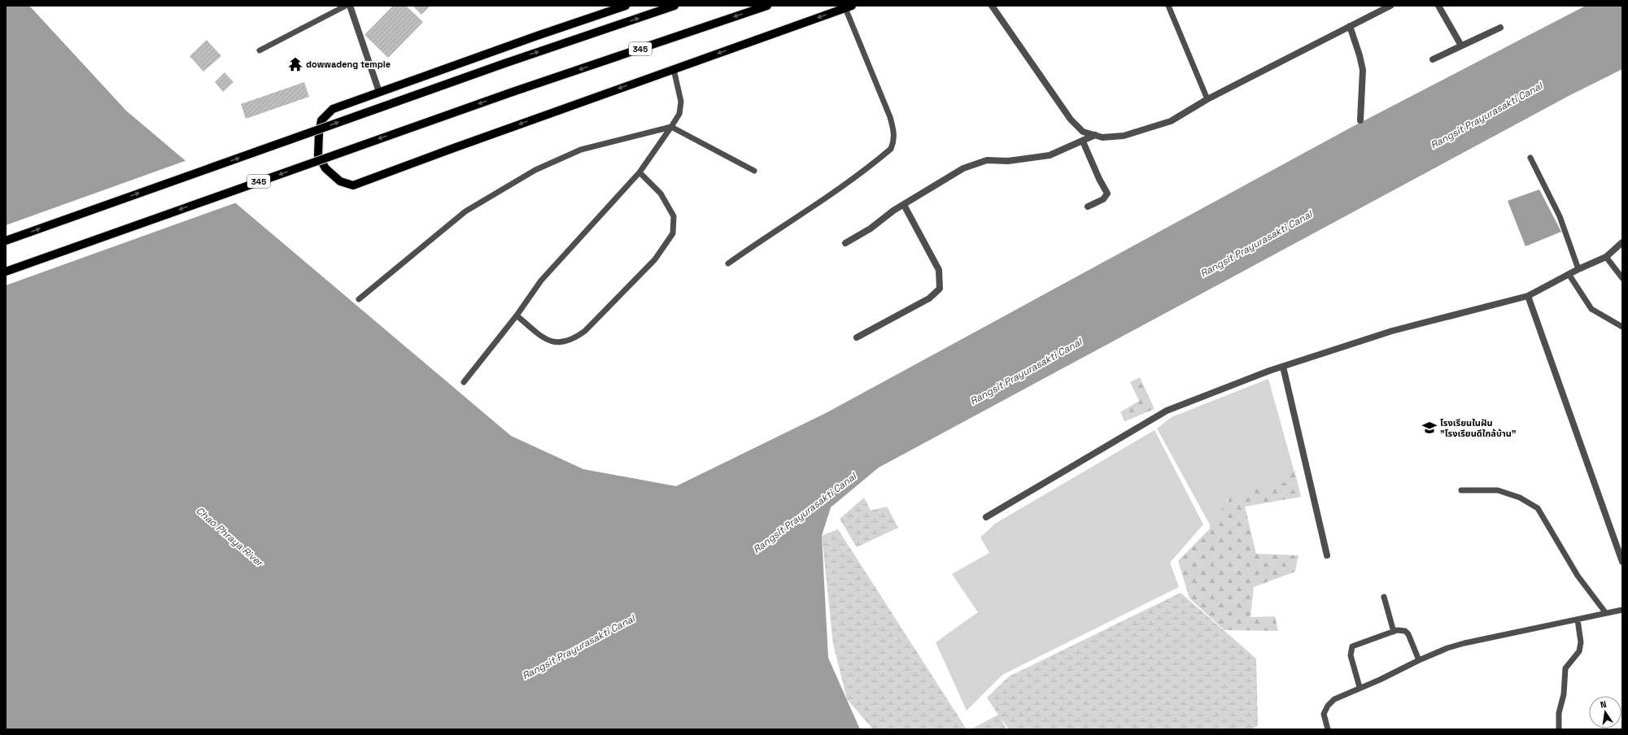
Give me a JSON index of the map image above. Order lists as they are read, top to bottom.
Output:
{
  "streets": {
    "main road": ["345"]
  },
  "water": ["Rangsit Prayurasakti Canal", "Chao Phraya River"],
  "places": {
    "temple": ["dowwadeng temple"],
    "school or university": ["โรงเรียนในฝัน \"โรงเรียนดีใกล้บ้าน\""]
  },
  "north": "top"
}
